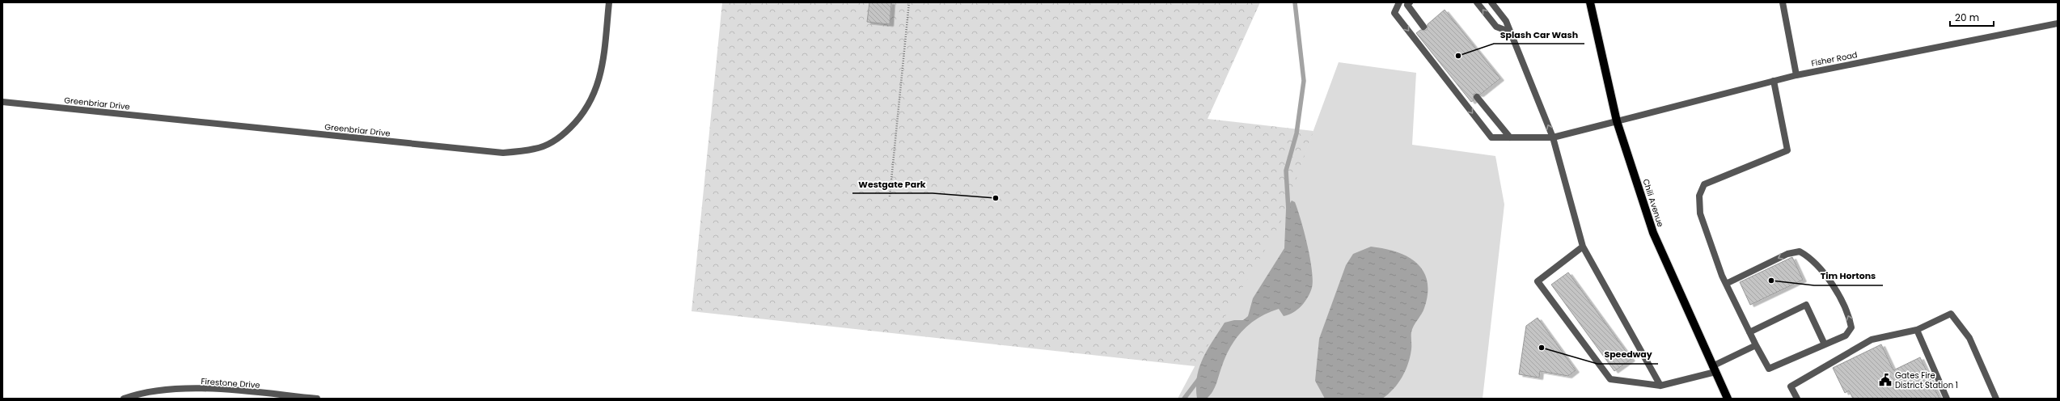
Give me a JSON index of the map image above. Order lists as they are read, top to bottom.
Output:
{
  "streets": {
    "main road": ["Chili Avenue"],
    "street": ["Fisher Road", "Greenbriar Drive", "Firestone Drive"]
  },
  "crossings": [
    ["Fisher Road", "Chili Avenue"]
  ],
  "places": {
    "other": [
      "Splash Car Wash",
      "Westgate Park",
      "Tim Hortons",
      "Speedway"
    ],
    "public building": ["Gates Fire District Station 1"]
  },
  "scale_bar": "20 m"
}
